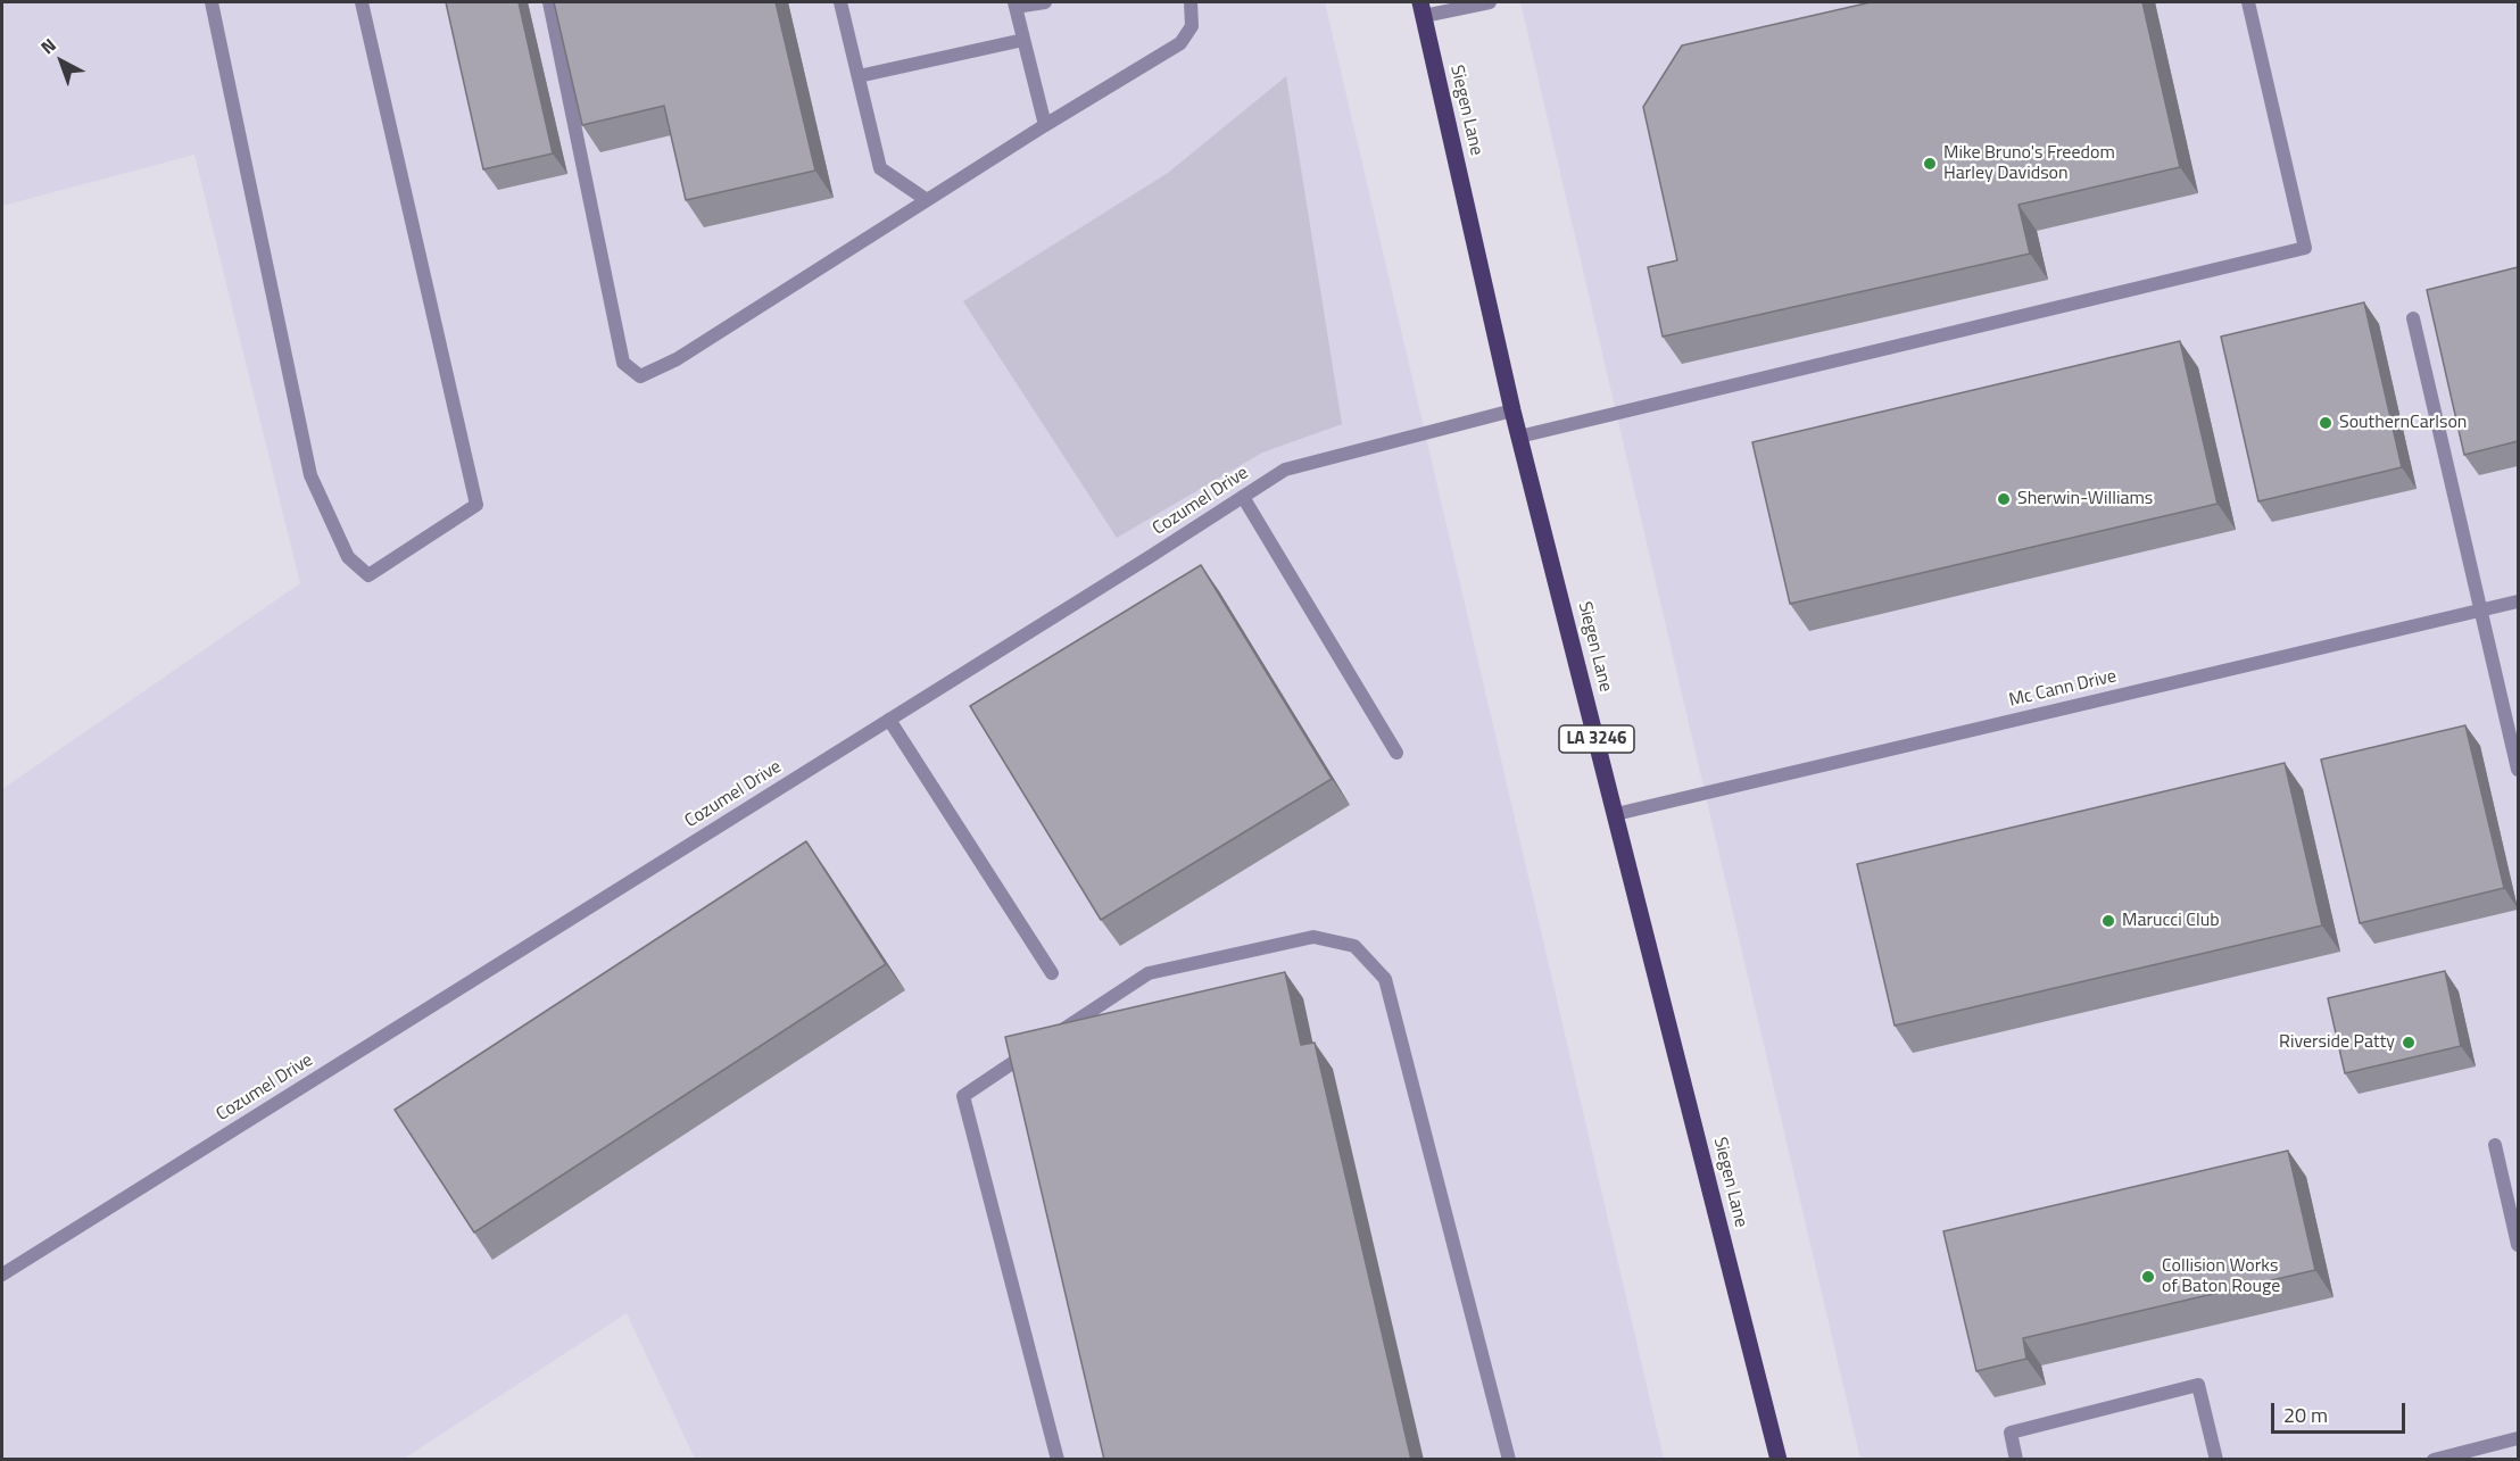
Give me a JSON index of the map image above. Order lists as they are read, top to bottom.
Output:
{
  "streets": {
    "main road": ["Siegen Lane", "LA 3246"],
    "street": ["Cozumel Drive", "Mc Cann Drive"]
  },
  "crossings": [
    ["Siegen Lane", "Cozumel Drive"],
    ["Siegen Lane", "Mc Cann Drive"]
  ],
  "places": [
    "Mike Bruno's Freedom Harley Davidson",
    "SouthernCarlson",
    "Sherwin-Williams",
    "Marucci Club",
    "Riverside Patty",
    "Collision Works of Baton Rouge"
  ],
  "scale_bar": "20 m",
  "north": "top left"
}
